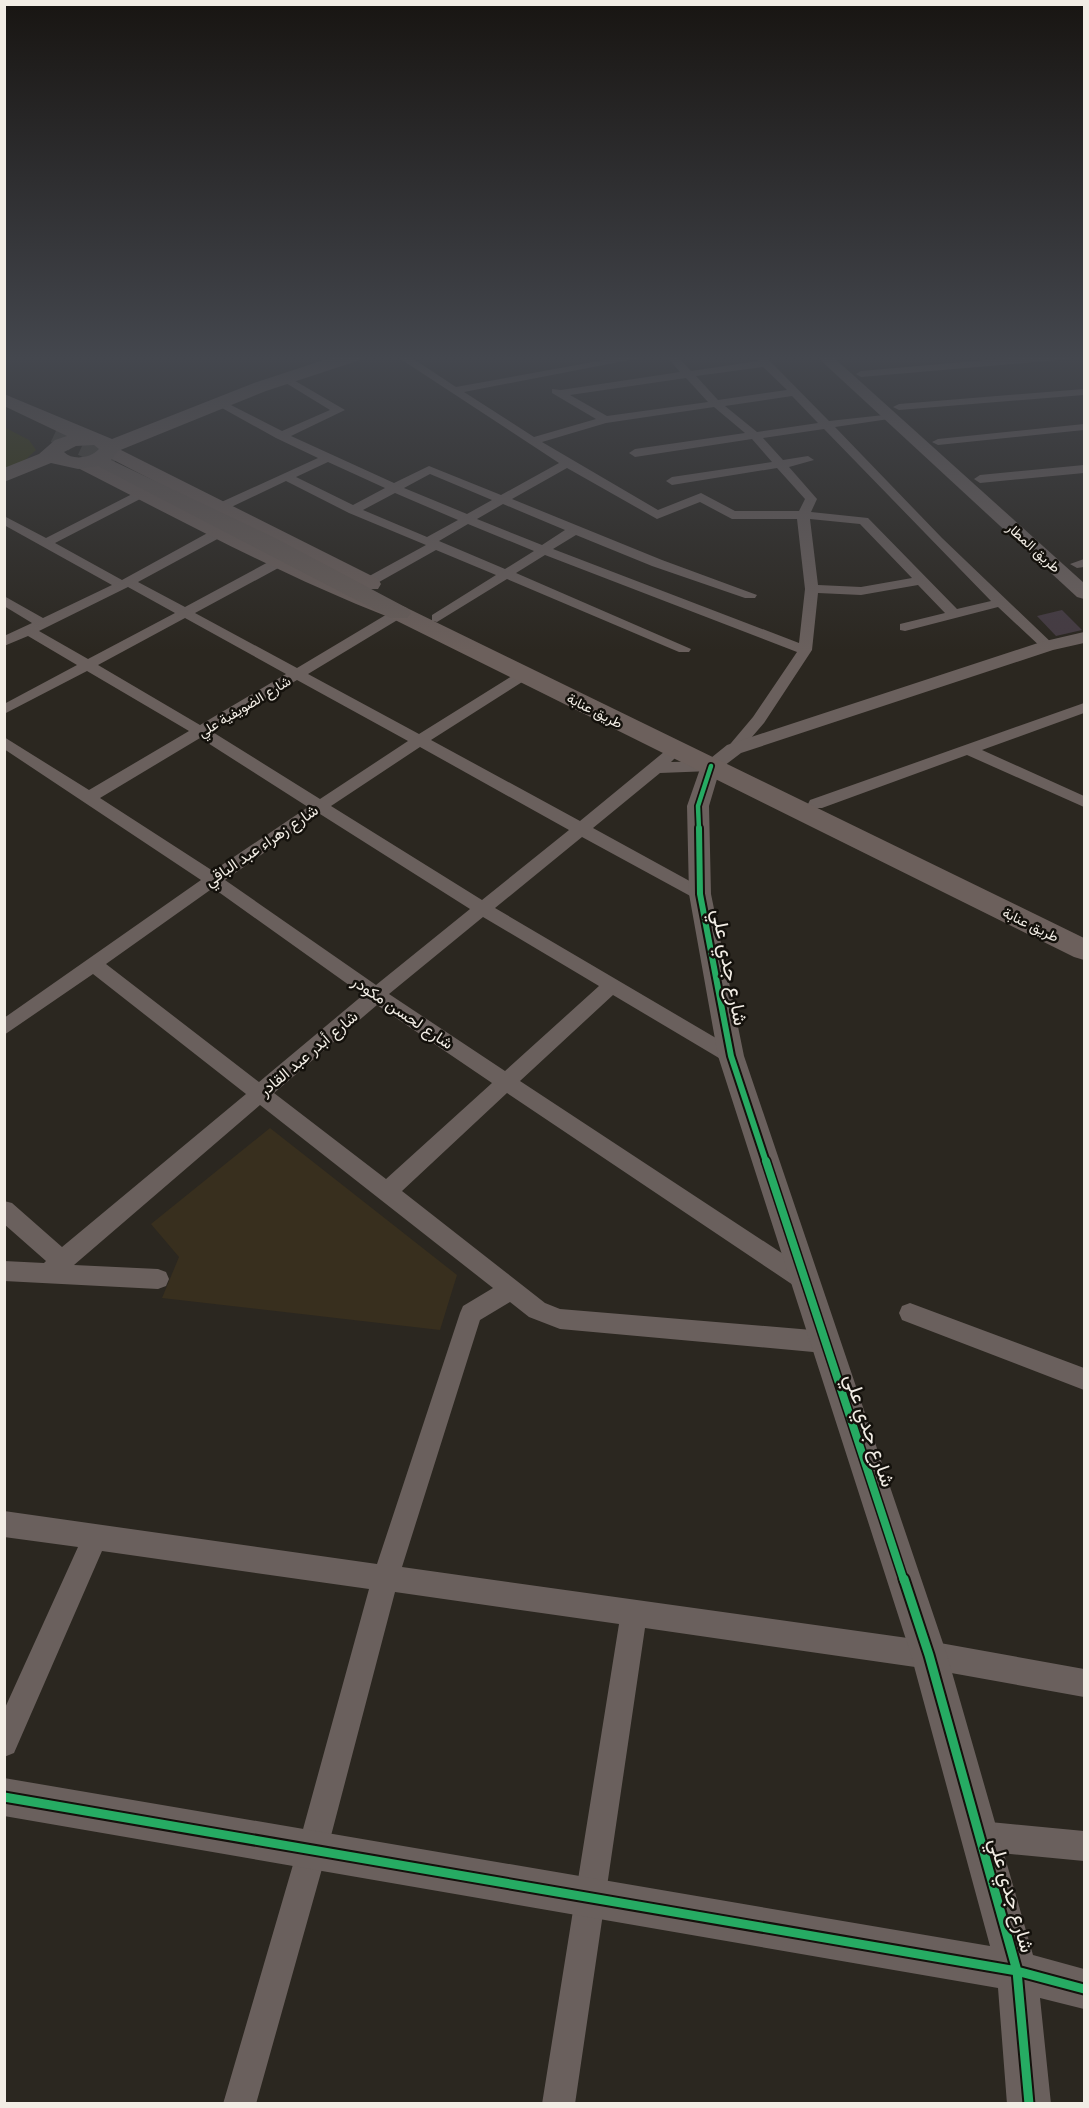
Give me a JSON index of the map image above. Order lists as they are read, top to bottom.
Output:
{
  "streets": {
    "highway": ["طريق عنابة"],
    "main road": ["طريق المطار"],
    "street": [
      "شارع الضويفية علي",
      "شارع زهراء عبد الباقي",
      "شارع جدي علي",
      "شارع لحسن مكودر",
      "شارع أبدر عبد القادر"
    ]
  },
  "crossings": [
    ["شارع الضويفية علي", "طريق عنابة"],
    ["شارع الضويفية علي", "شارع لحسن مكودر"],
    ["طريق عنابة", "شارع زهراء عبد الباقي"],
    ["طريق عنابة", "شارع جدي علي"],
    ["طريق عنابة", "شارع أبدر عبد القادر"],
    ["شارع زهراء عبد الباقي", "شارع لحسن مكودر"],
    ["شارع جدي علي", "شارع لحسن مكودر"],
    ["شارع لحسن مكودر", "شارع أبدر عبد القادر"]
  ]
}
